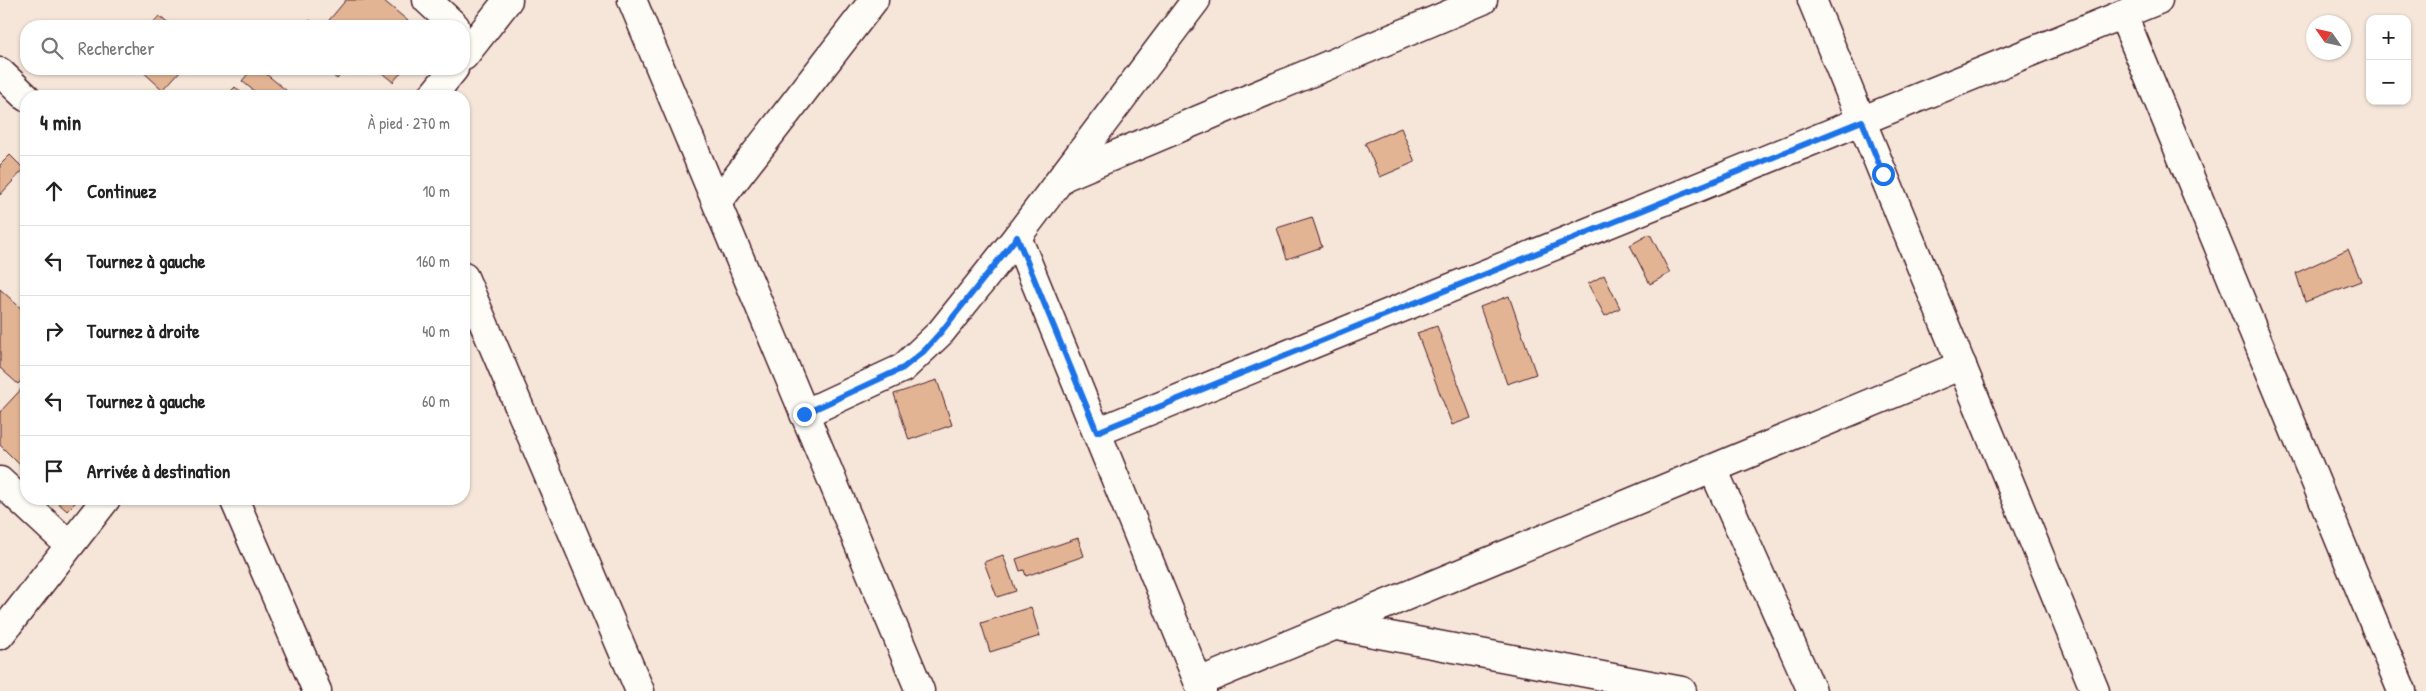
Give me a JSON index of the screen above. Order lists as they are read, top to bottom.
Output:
{
  "north": "top left",
  "page": {
    "map_buttons": ["+", "−"],
    "search": "Rechercher",
    "heading": ["4 min", "À pied · 270 m"],
    "list": [
      ["Continuez", "10 m"],
      ["Tournez à gauche", "160 m"],
      ["Tournez à droite", "40 m"],
      ["Tournez à gauche", "60 m"],
      "Arrivée à destination"
    ]
  }
}
